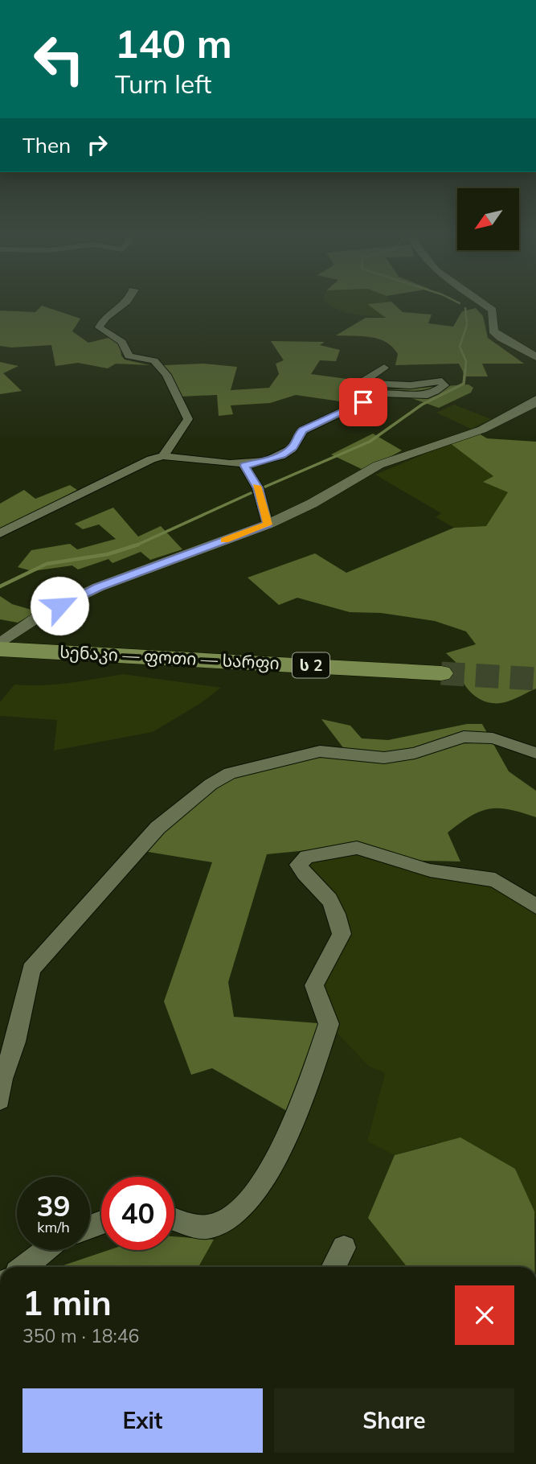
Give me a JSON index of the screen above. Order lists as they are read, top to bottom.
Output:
{
  "streets": {
    "highway": ["სენაკი — ფოთი — სარფი", "ს 2"]
  },
  "north": "bottom left",
  "page": {
    "turn": ["140 m", "Turn left"],
    "then": "Then",
    "speed": "39 km/h",
    "limit": "40",
    "heading": ["1 min", "350 m · 18:46"],
    "buttons": ["Exit", "Share"]
  }
}
